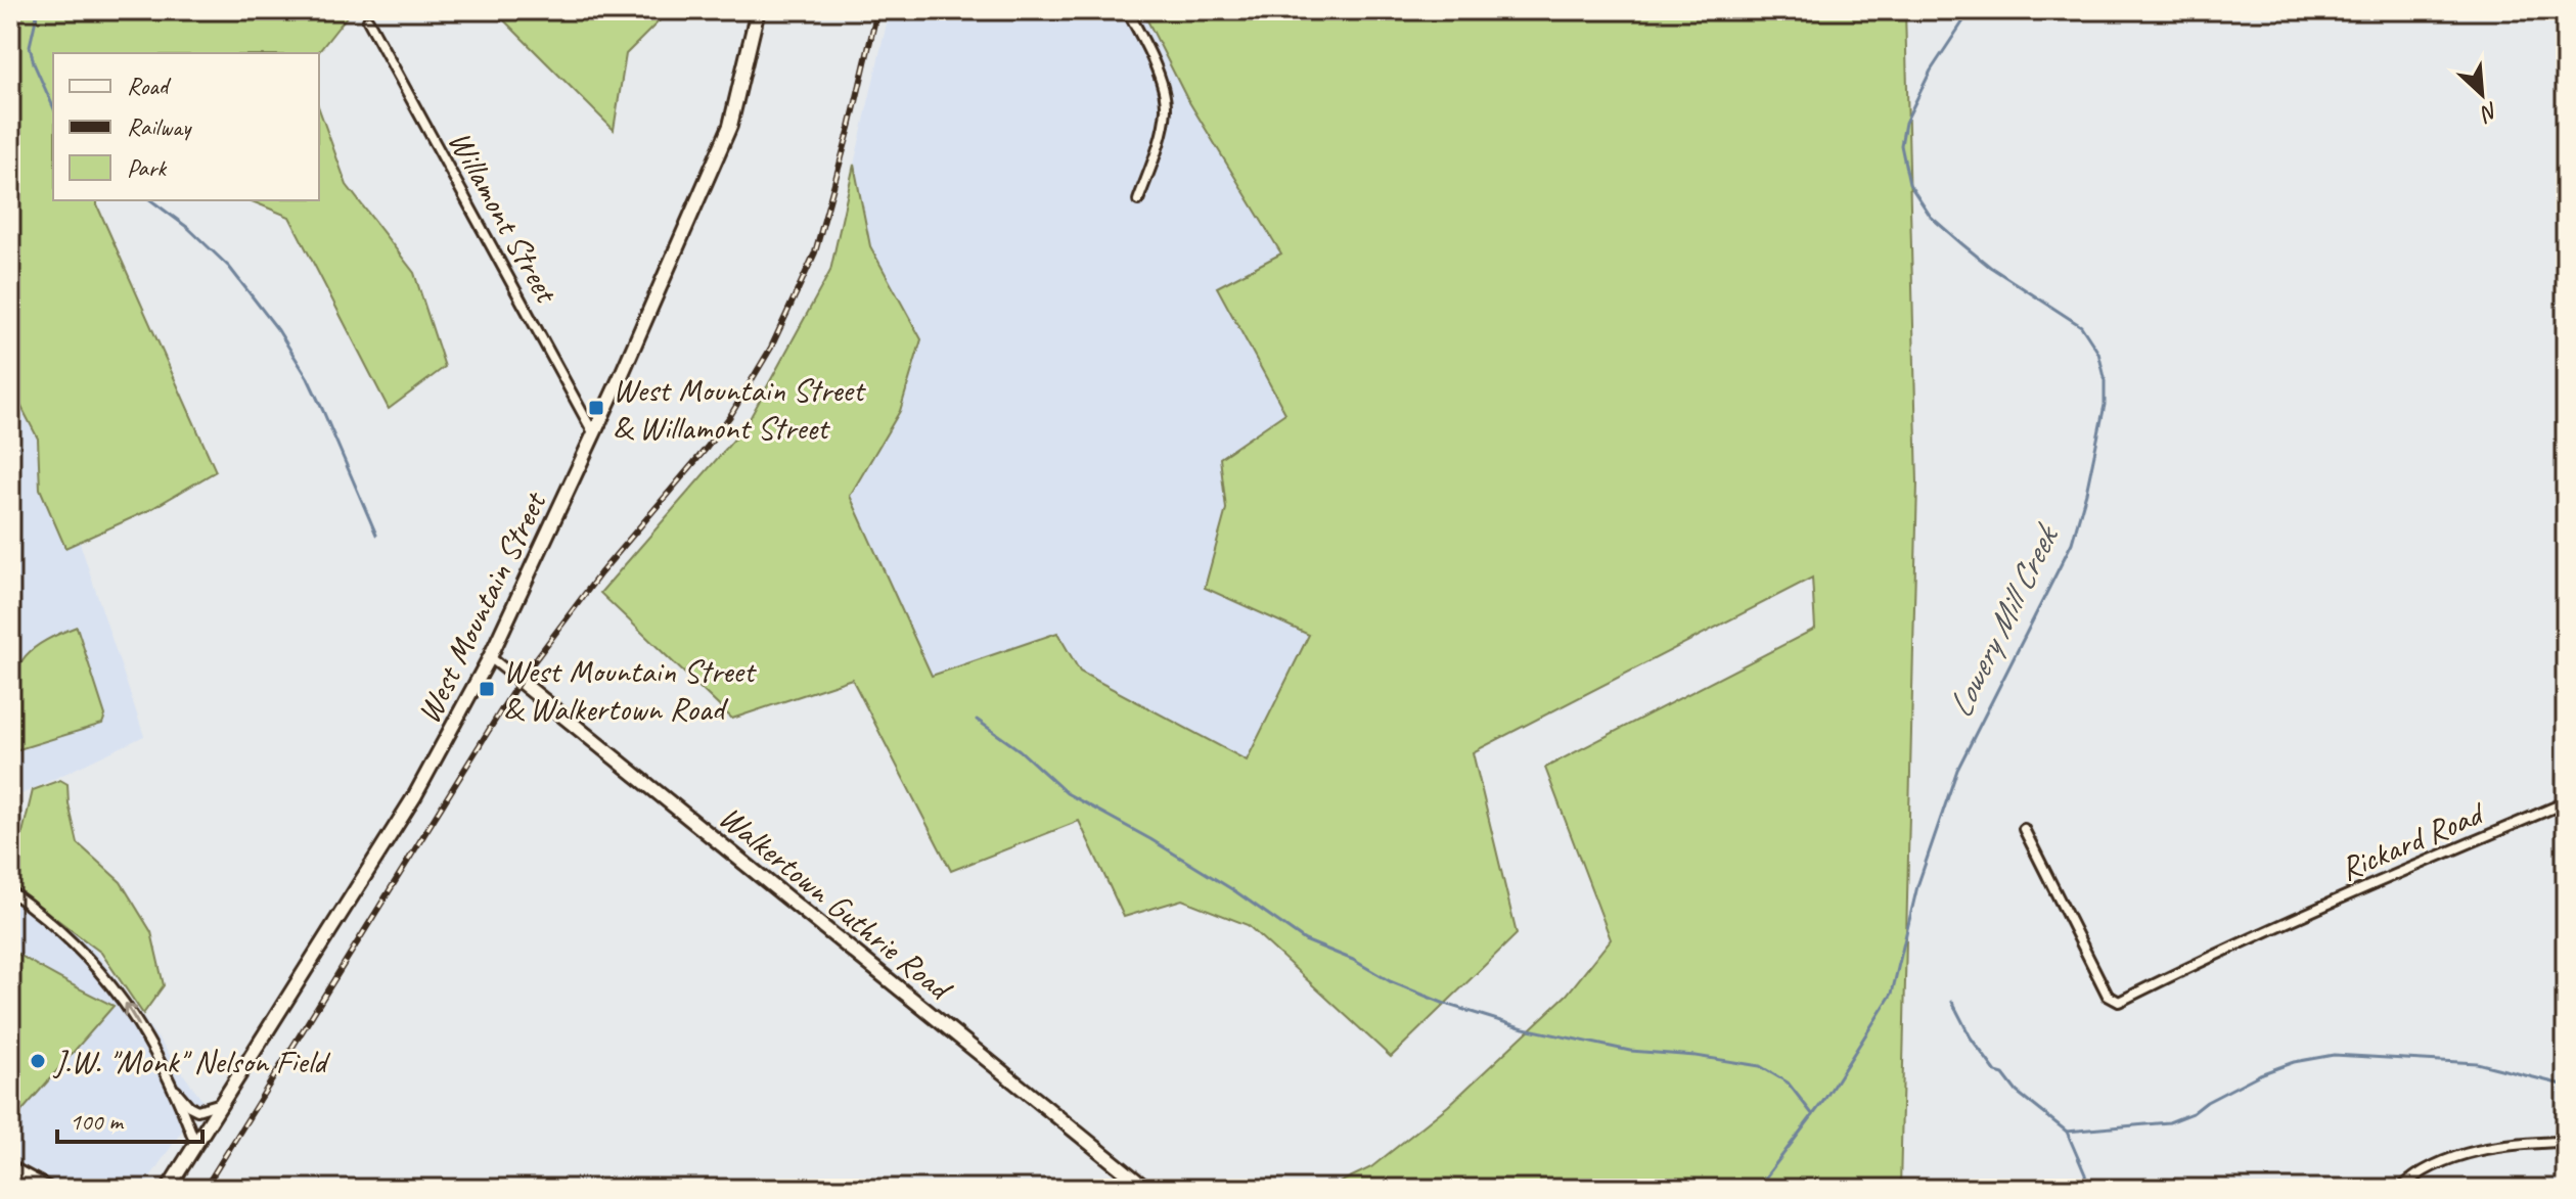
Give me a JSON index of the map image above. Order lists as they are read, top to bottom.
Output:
{
  "streets": {
    "main road": ["West Mountain Street", "Walkertown Guthrie Road"],
    "street": ["Willamont Street", "Rickard Road"]
  },
  "crossings": [
    ["Willamont Street", "West Mountain Street"],
    ["West Mountain Street", "Walkertown Guthrie Road"]
  ],
  "water": ["Lowery Mill Creek"],
  "places": {
    "transit": ["West Mountain Street & Willamont Street", "West Mountain Street & Walkertown Road"],
    "other": ["J.W. \"Monk\" Nelson Field"]
  },
  "legend": ["Road", "Railway", "Park"],
  "scale_bar": "100 m",
  "north": "bottom right"
}
